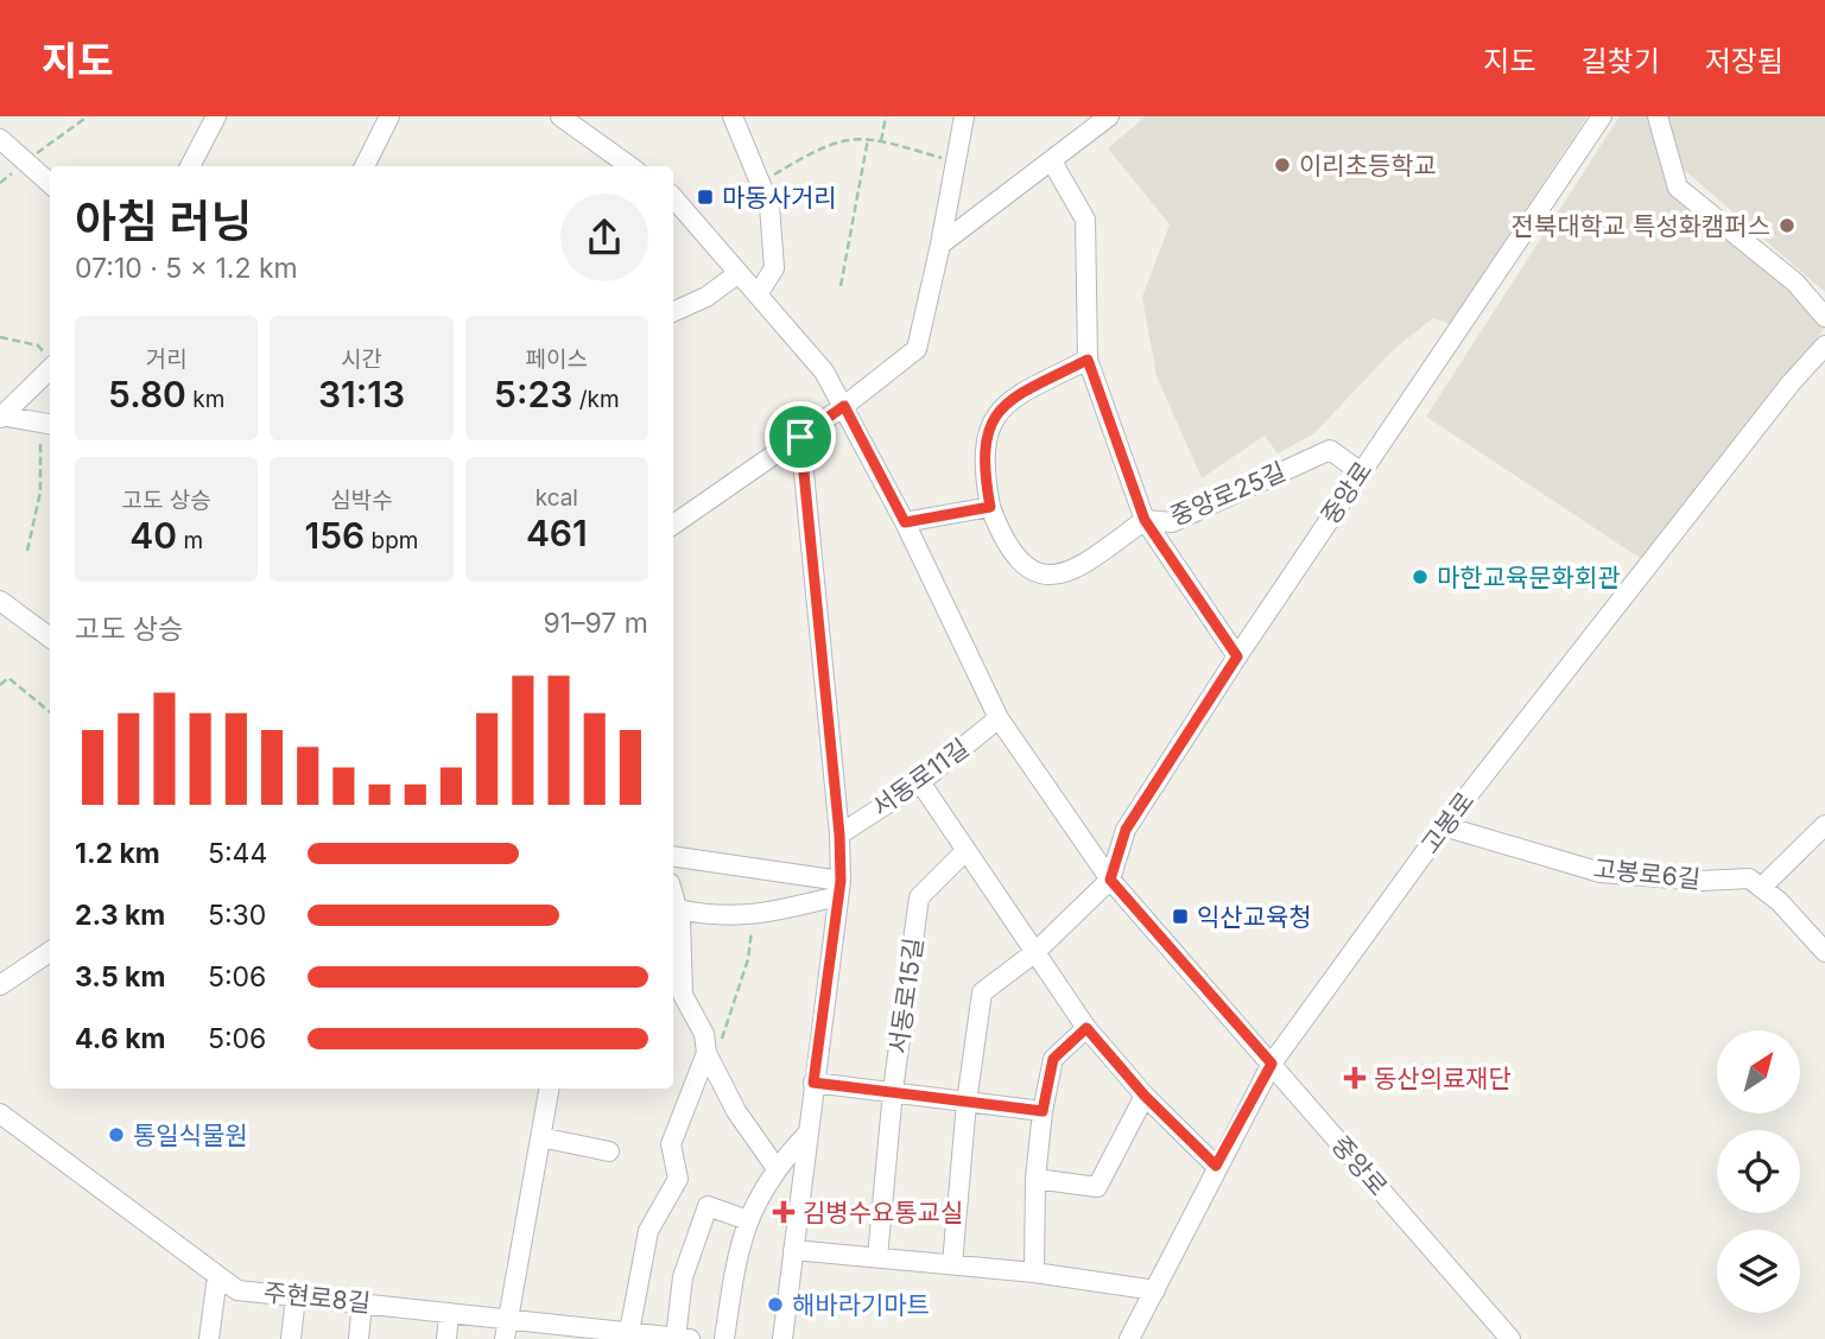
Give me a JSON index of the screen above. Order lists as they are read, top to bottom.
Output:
{
  "streets": {
    "street": [
      "중앙로",
      "중앙로25길",
      "서동로11길",
      "고봉로",
      "고봉로6길",
      "서동로15길",
      "주현로8길"
    ]
  },
  "crossings": [
    ["중앙로", "중앙로25길"],
    ["중앙로", "서동로11길"],
    ["중앙로", "고봉로"],
    ["고봉로", "고봉로6길"]
  ],
  "places": {
    "other": [
      "이리초등학교",
      "전북대학교 특성화캠퍼스",
      "마한교육문화회관",
      "통일식물원",
      "해바라기마트"
    ],
    "transit": ["마동사거리", "익산교육청"],
    "health": ["동산의료재단", "김병수요통교실"]
  },
  "north": "top right",
  "page": {
    "header": "지도",
    "nav": ["지도", "길찾기", "저장됨"],
    "heading": ["아침 러닝", "07:10 · 5 × 1.2 km"],
    "stats": [
      ["거리", "5.80 km"],
      ["시간", "31:13"],
      ["페이스", "5:23 /km"],
      ["고도 상승", "40 m"],
      ["심박수", "156 bpm"],
      ["kcal", "461"]
    ],
    "chart": ["고도 상승", "91–97 m"],
    "list": [
      {
        "name": "1.2 km",
        "note": "5:44"
      },
      {
        "name": "2.3 km",
        "note": "5:30"
      },
      {
        "name": "3.5 km",
        "note": "5:06"
      },
      {
        "name": "4.6 km",
        "note": "5:06"
      }
    ]
  }
}
